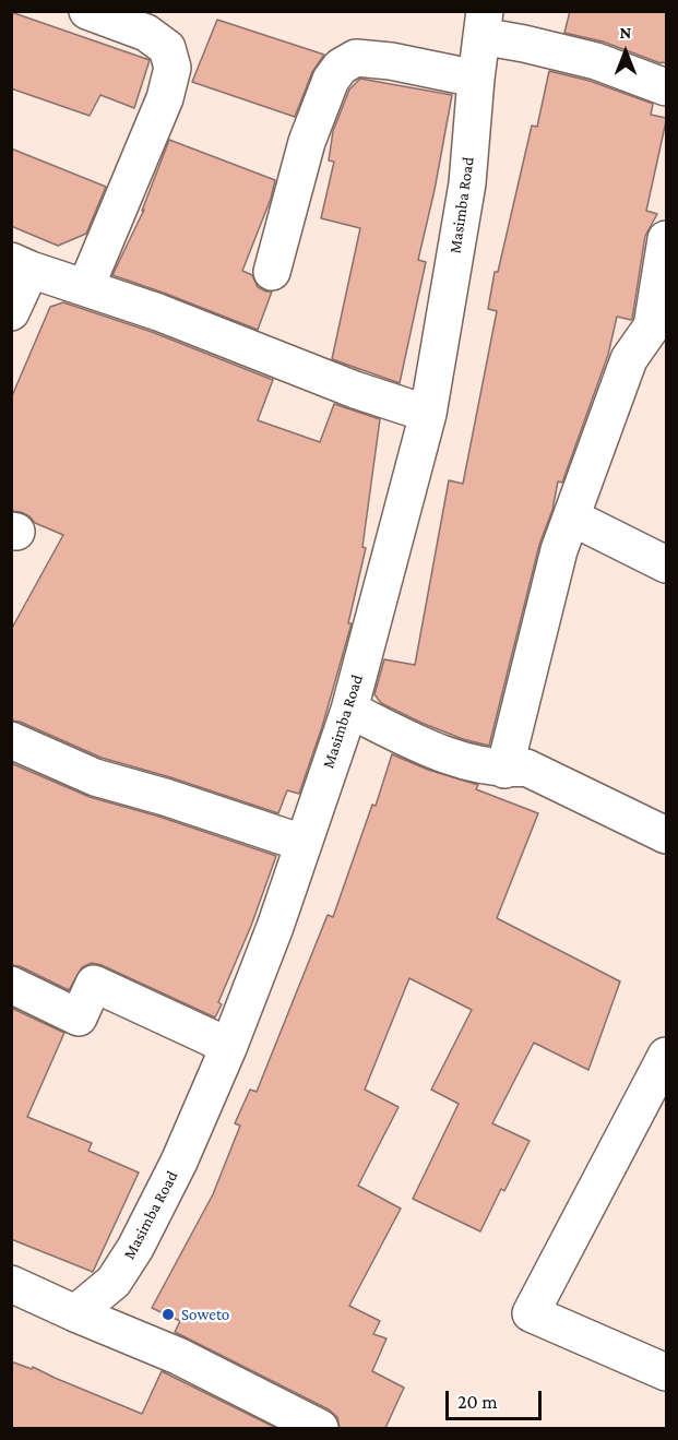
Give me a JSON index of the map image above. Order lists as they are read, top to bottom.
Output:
{
  "streets": {
    "street": ["Masimba Road"]
  },
  "places": ["Soweto"],
  "scale_bar": "20 m",
  "north": "top"
}
